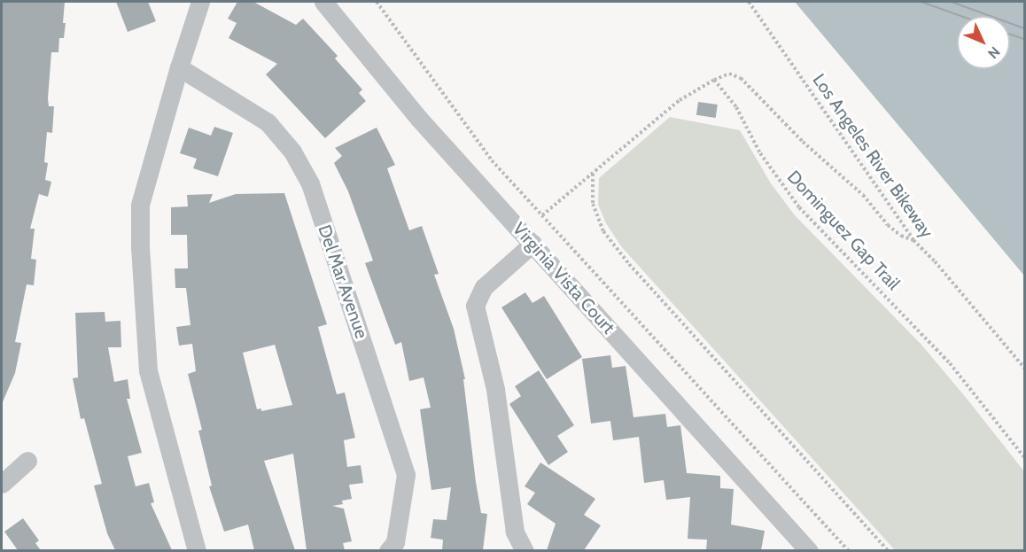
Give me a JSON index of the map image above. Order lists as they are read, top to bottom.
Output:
{
  "streets": {
    "street": ["Virginia Vista Court", "Del Mar Avenue"],
    "path": ["Los Angeles River Bikeway", "Dominguez Gap Trail"]
  },
  "north": "bottom right"
}
